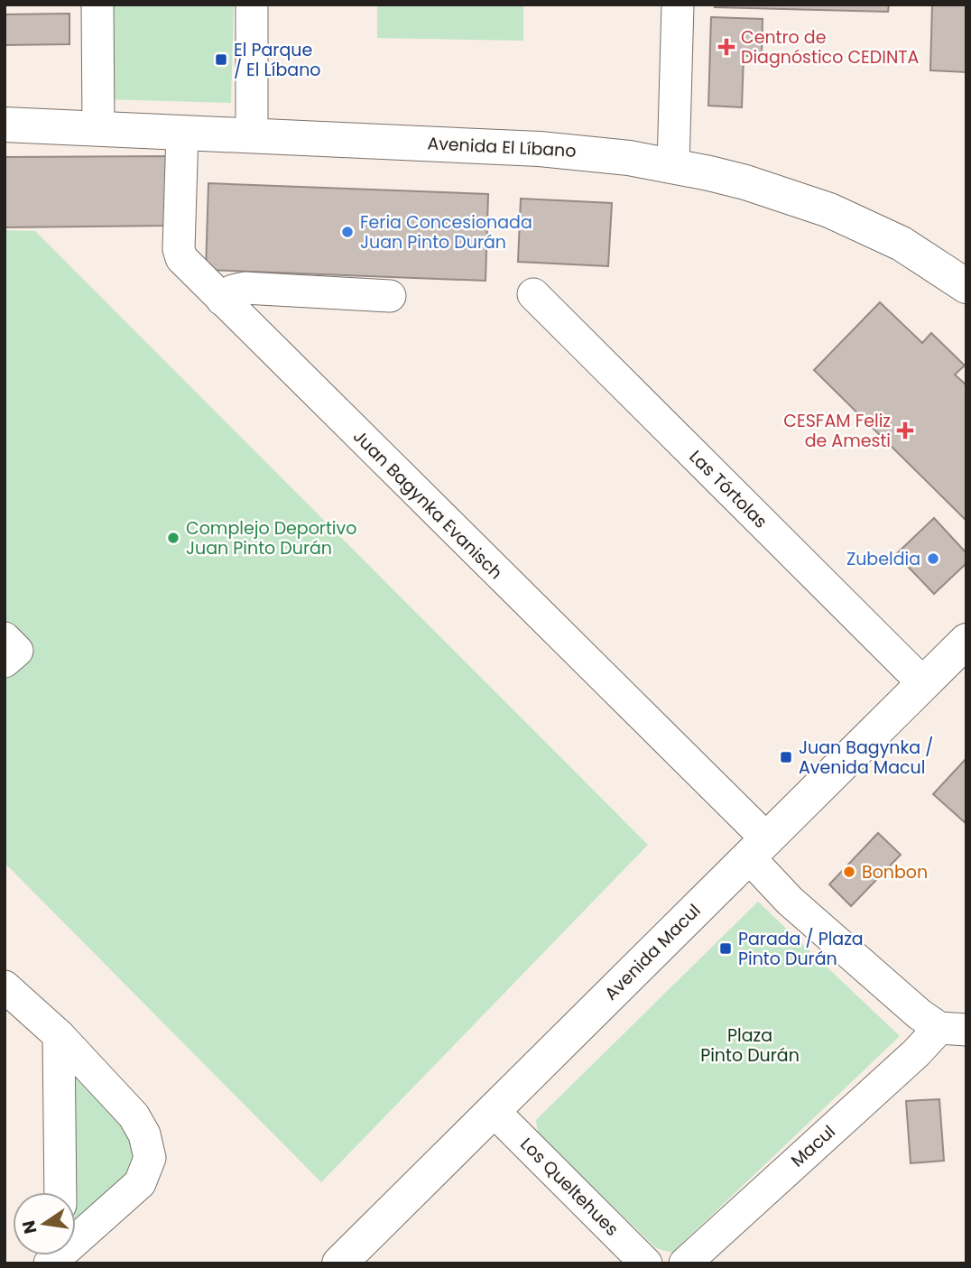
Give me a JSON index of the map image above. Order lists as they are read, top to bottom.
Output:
{
  "streets": {
    "main road": ["Avenida El Líbano", "Avenida Macul"],
    "street": [
      "Las Tórtolas",
      "Juan Bagynka Evanisch",
      "Macul",
      "Los Queltehues"
    ]
  },
  "crossings": [
    ["Avenida El Líbano", "Juan Bagynka Evanisch"],
    ["Las Tórtolas", "Avenida Macul"],
    ["Juan Bagynka Evanisch", "Avenida Macul"],
    ["Juan Bagynka Evanisch", "Macul"],
    ["Avenida Macul", "Los Queltehues"]
  ],
  "parks": ["Plaza Pinto Durán"],
  "places": {
    "health": ["Centro de Diagnóstico CEDINTA", "CESFAM Feliz de Amesti"],
    "transit": ["El Parque / El Líbano", "Juan Bagynka / Avenida Macul", "Parada / Plaza Pinto Durán"],
    "other": [
      "Feria Concesionada Juan Pinto Durán",
      "Complejo Deportivo Juan Pinto Durán",
      "Zubeldia",
      "Bonbon"
    ]
  },
  "north": "left"
}
